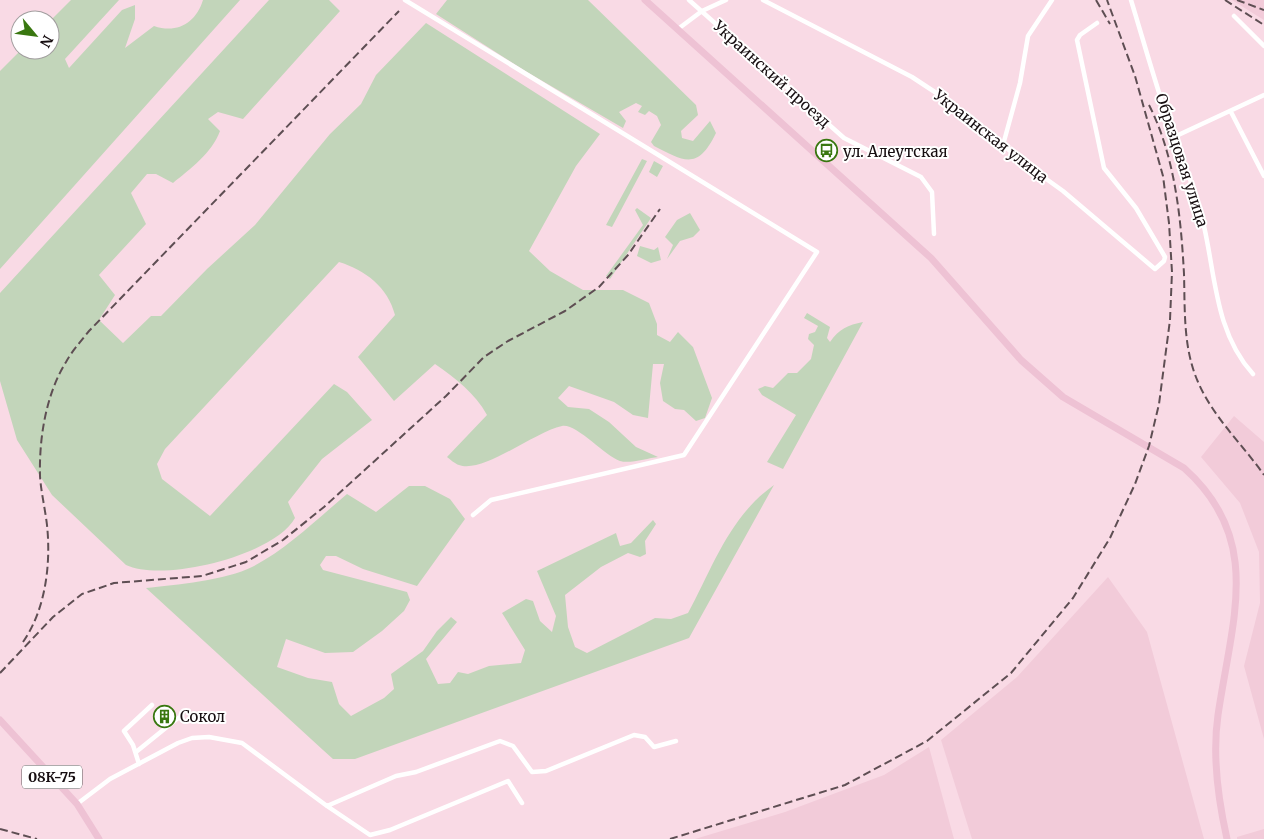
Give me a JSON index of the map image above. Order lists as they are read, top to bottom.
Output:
{
  "streets": {
    "main road": ["08К-75"],
    "street": ["Украинский проезд", "Украинская улица", "Образцовая улица"]
  },
  "places": {
    "bus stop": ["ул. Алеутская"],
    "building": ["Сокол"]
  },
  "north": "bottom right"
}
